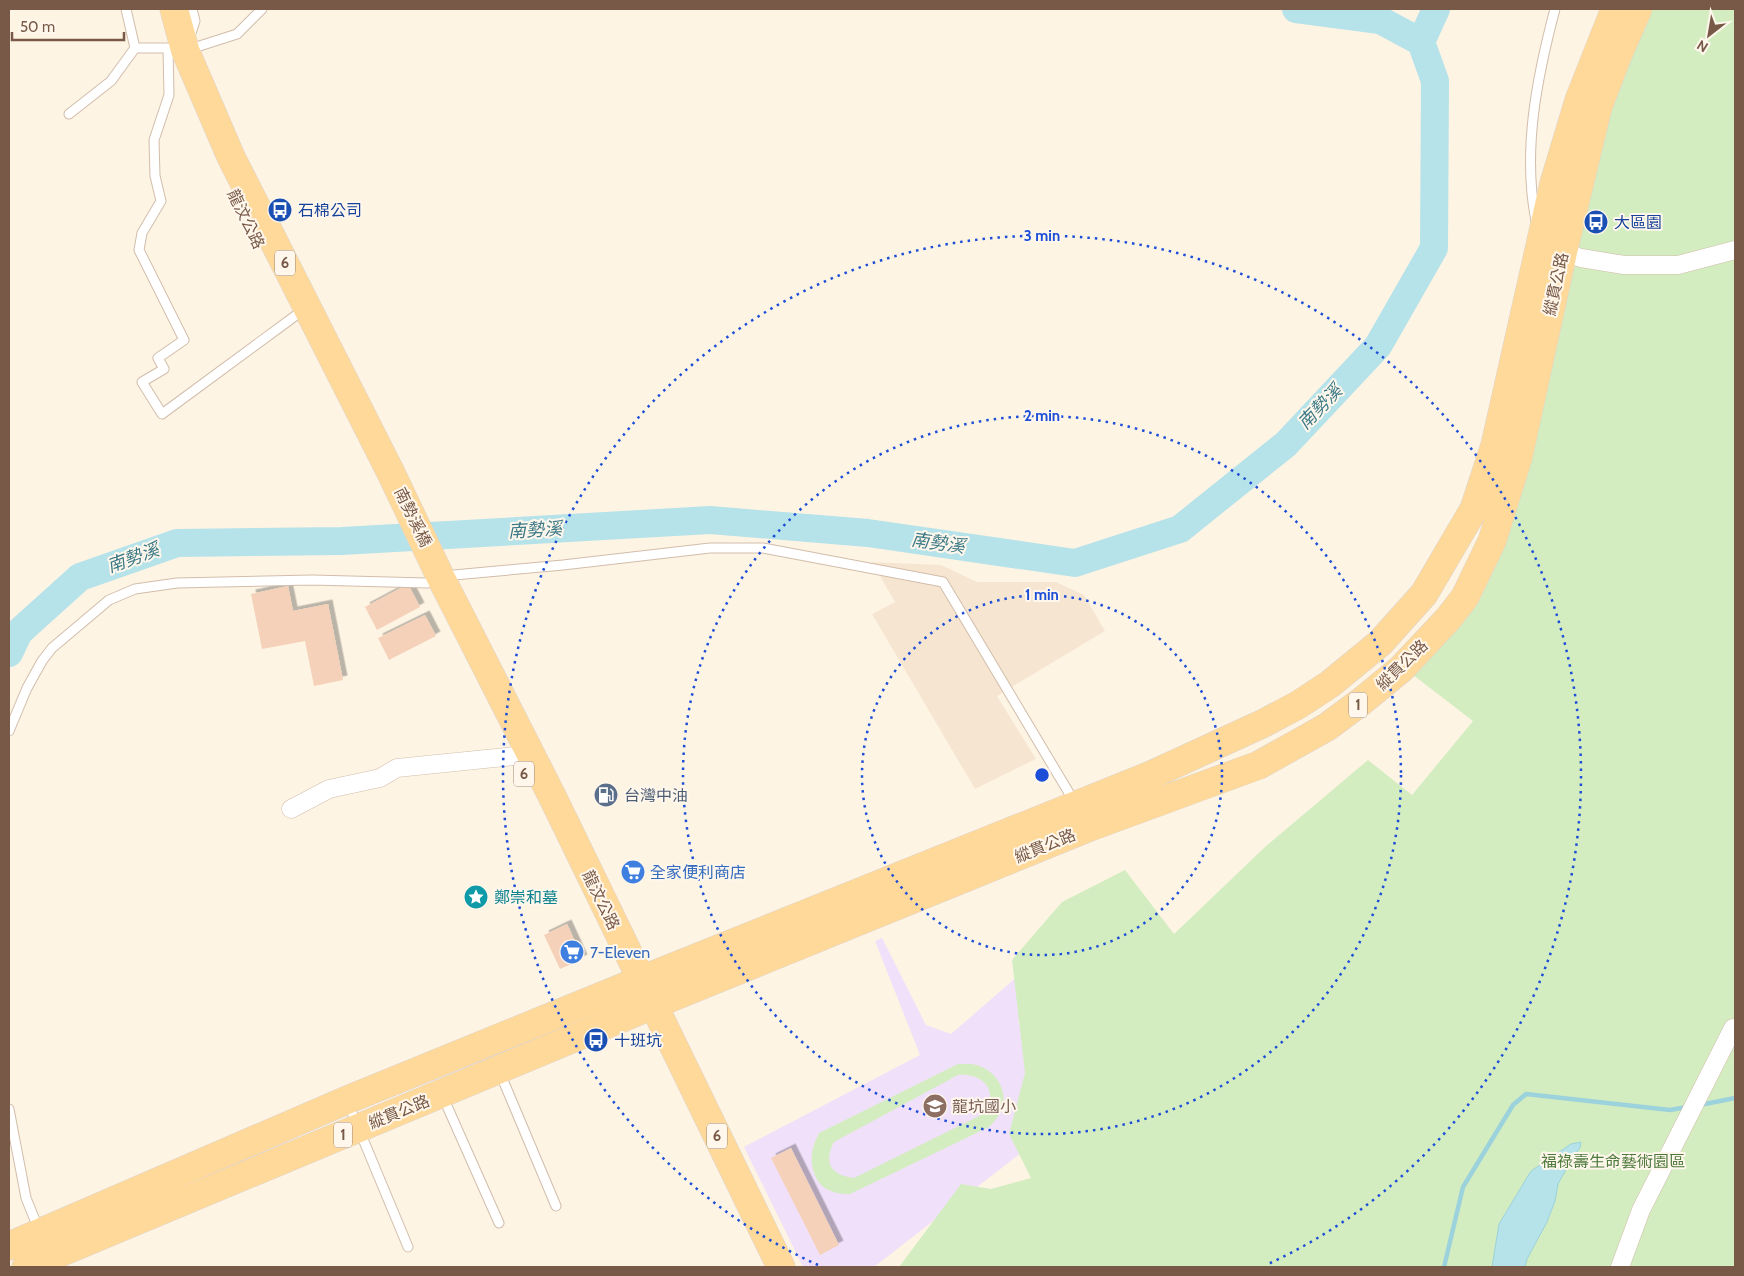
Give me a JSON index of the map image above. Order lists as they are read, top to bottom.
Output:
{
  "streets": {
    "main road": [
      "龍汶公路",
      "6",
      "縱貫公路",
      "南勢溪橋",
      "1"
    ]
  },
  "crossings": [
    ["龍汶公路", "縱貫公路"],
    ["龍汶公路", "南勢溪橋"],
    ["縱貫公路", "1"]
  ],
  "water": ["南勢溪"],
  "parks": ["福祿壽生命藝術園區"],
  "places": {
    "bus stop": ["石棉公司", "大區園", "十班坑"],
    "fuel station": ["台灣中油"],
    "supermarket": ["全家便利商店", "7-Eleven"],
    "place": ["鄭崇和墓"],
    "school or university": ["龍坑國小"]
  },
  "scale_bar": "50 m",
  "north": "bottom left",
  "rings": ["3 min", "2 min", "1 min"]
}
